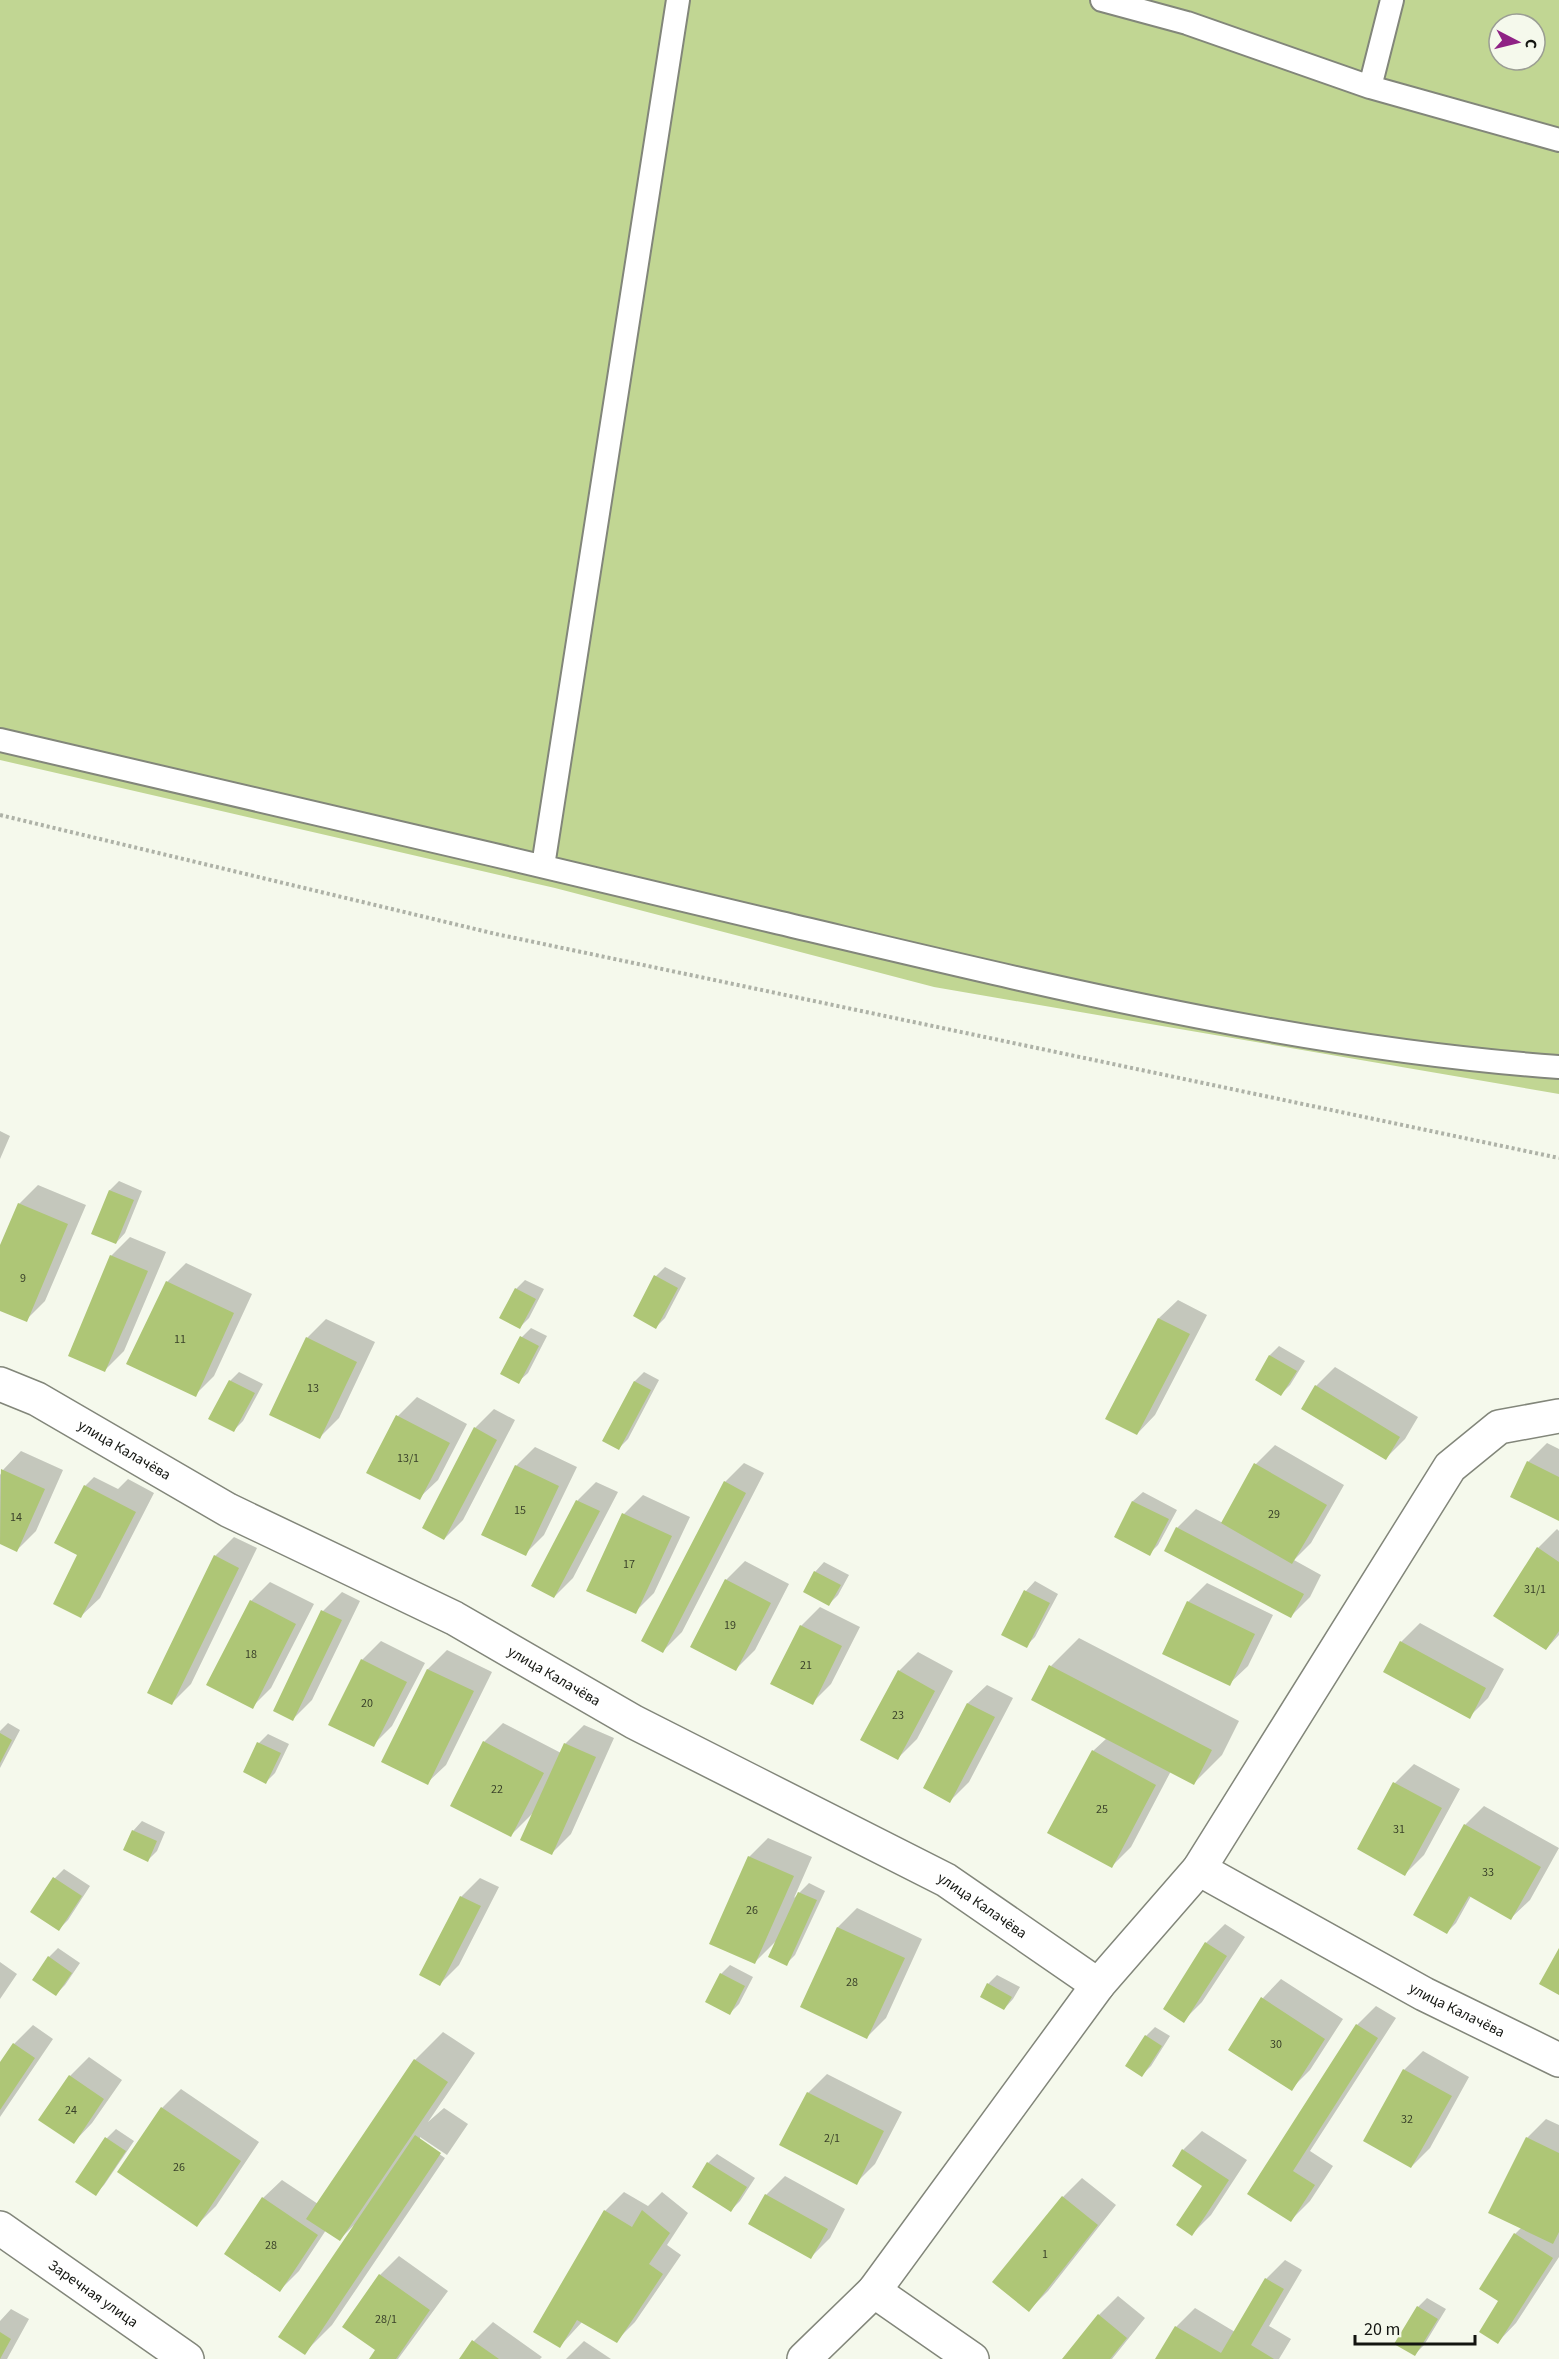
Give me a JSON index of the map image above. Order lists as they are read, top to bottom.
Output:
{
  "streets": {
    "street": ["улица Калачёва", "Заречная улица"]
  },
  "house_numbers": [
    "9",
    "11",
    "13",
    "13/1",
    "15",
    "29",
    "14",
    "17",
    "31/1",
    "19",
    "18",
    "21",
    "20",
    "23",
    "22",
    "25",
    "31",
    "33",
    "26",
    "28",
    "30",
    "24",
    "32",
    "2/1",
    "26",
    "28",
    "1",
    "28/1"
  ],
  "scale_bar": "20 m",
  "north": "right"
}
